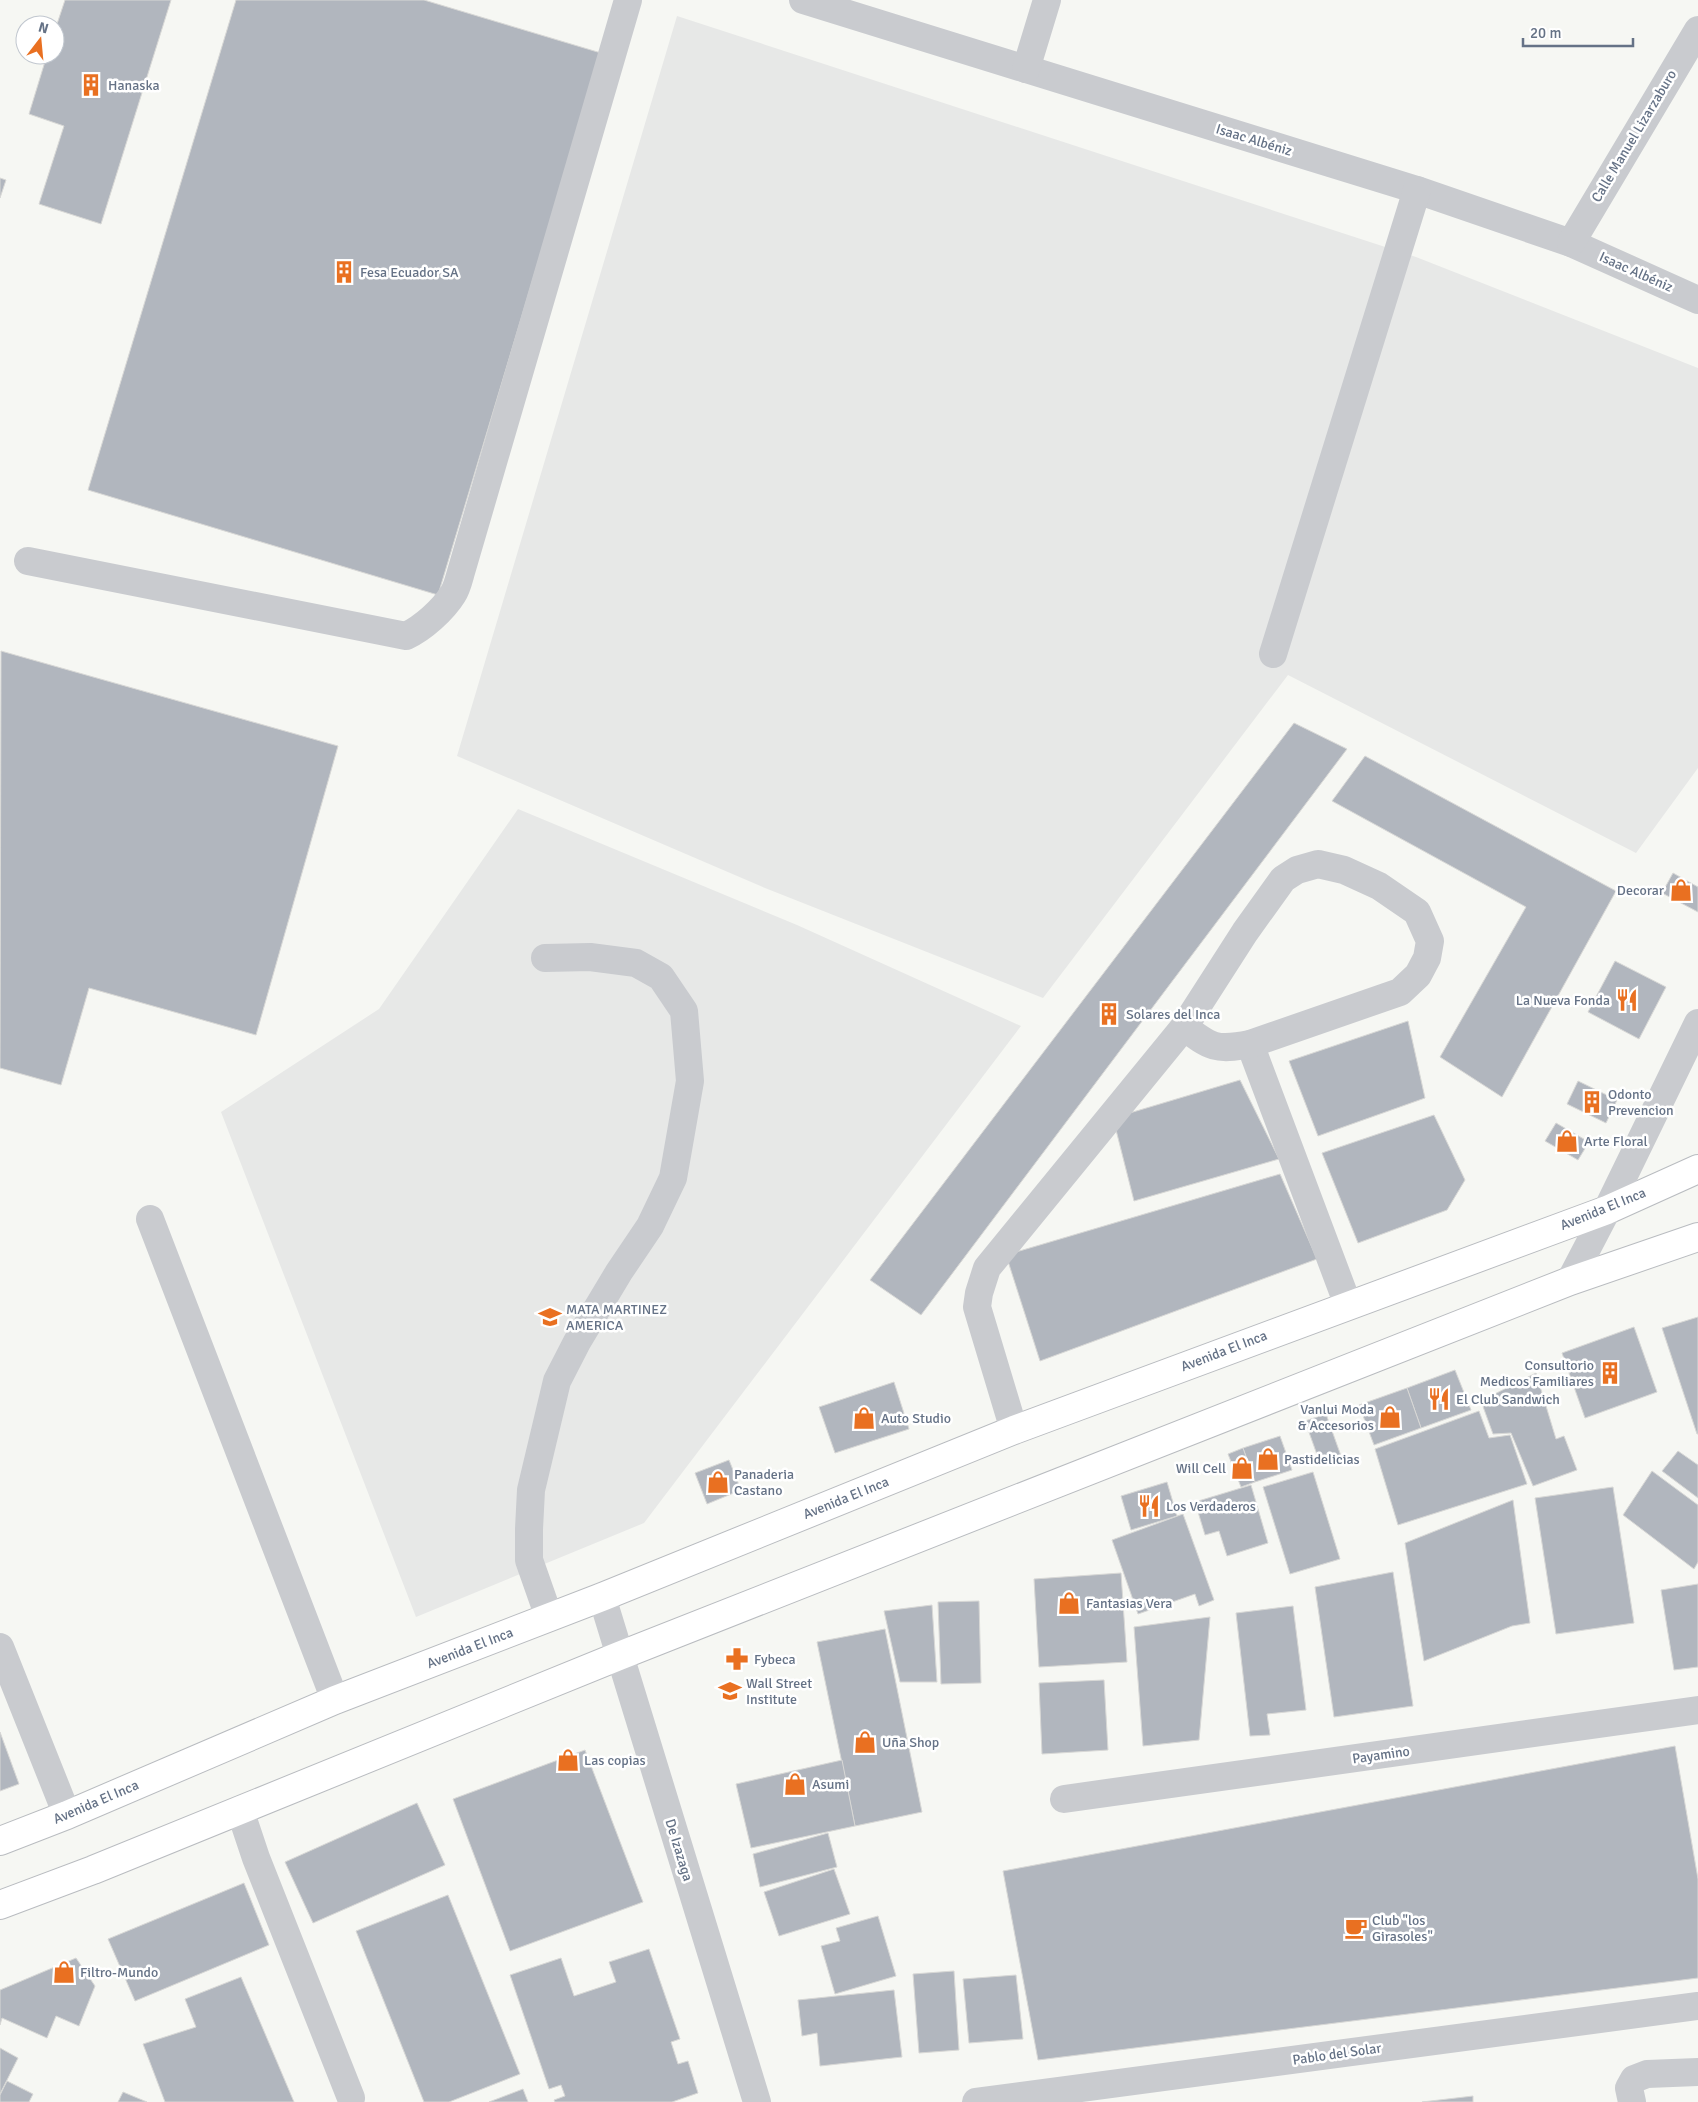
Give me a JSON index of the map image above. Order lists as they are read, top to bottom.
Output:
{
  "streets": {
    "main road": ["Avenida El Inca"],
    "street": [
      "Calle Manuel Lizarzaburo",
      "Isaac Albéniz",
      "Payamino",
      "De Izazaga",
      "Pablo del Solar"
    ]
  },
  "crossings": [
    ["Calle Manuel Lizarzaburo", "Isaac Albéniz"],
    ["Avenida El Inca", "De Izazaga"]
  ],
  "places": {
    "building": [
      "Hanaska",
      "Fesa Ecuador SA",
      "Solares del Inca",
      "Odonto Prevencion",
      "Consultorio Medicos Familiares"
    ],
    "shop": [
      "Decorar",
      "Arte Floral",
      "Vanlui Moda & Accesorios",
      "Auto Studio",
      "Pastidelicias",
      "Will Cell",
      "Panaderia Castano",
      "Fantasias Vera",
      "Uña Shop",
      "Las copias",
      "Asumi",
      "Filtro-Mundo"
    ],
    "restaurant": ["La Nueva Fonda", "El Club Sandwich", "Los Verdaderos"],
    "school or university": ["MATA MARTINEZ AMERICA", "Wall Street Institute"],
    "pharmacy": ["Fybeca"],
    "cafe": ["Club \"los Girasoles\""]
  },
  "scale_bar": "20 m",
  "north": "top"
}
